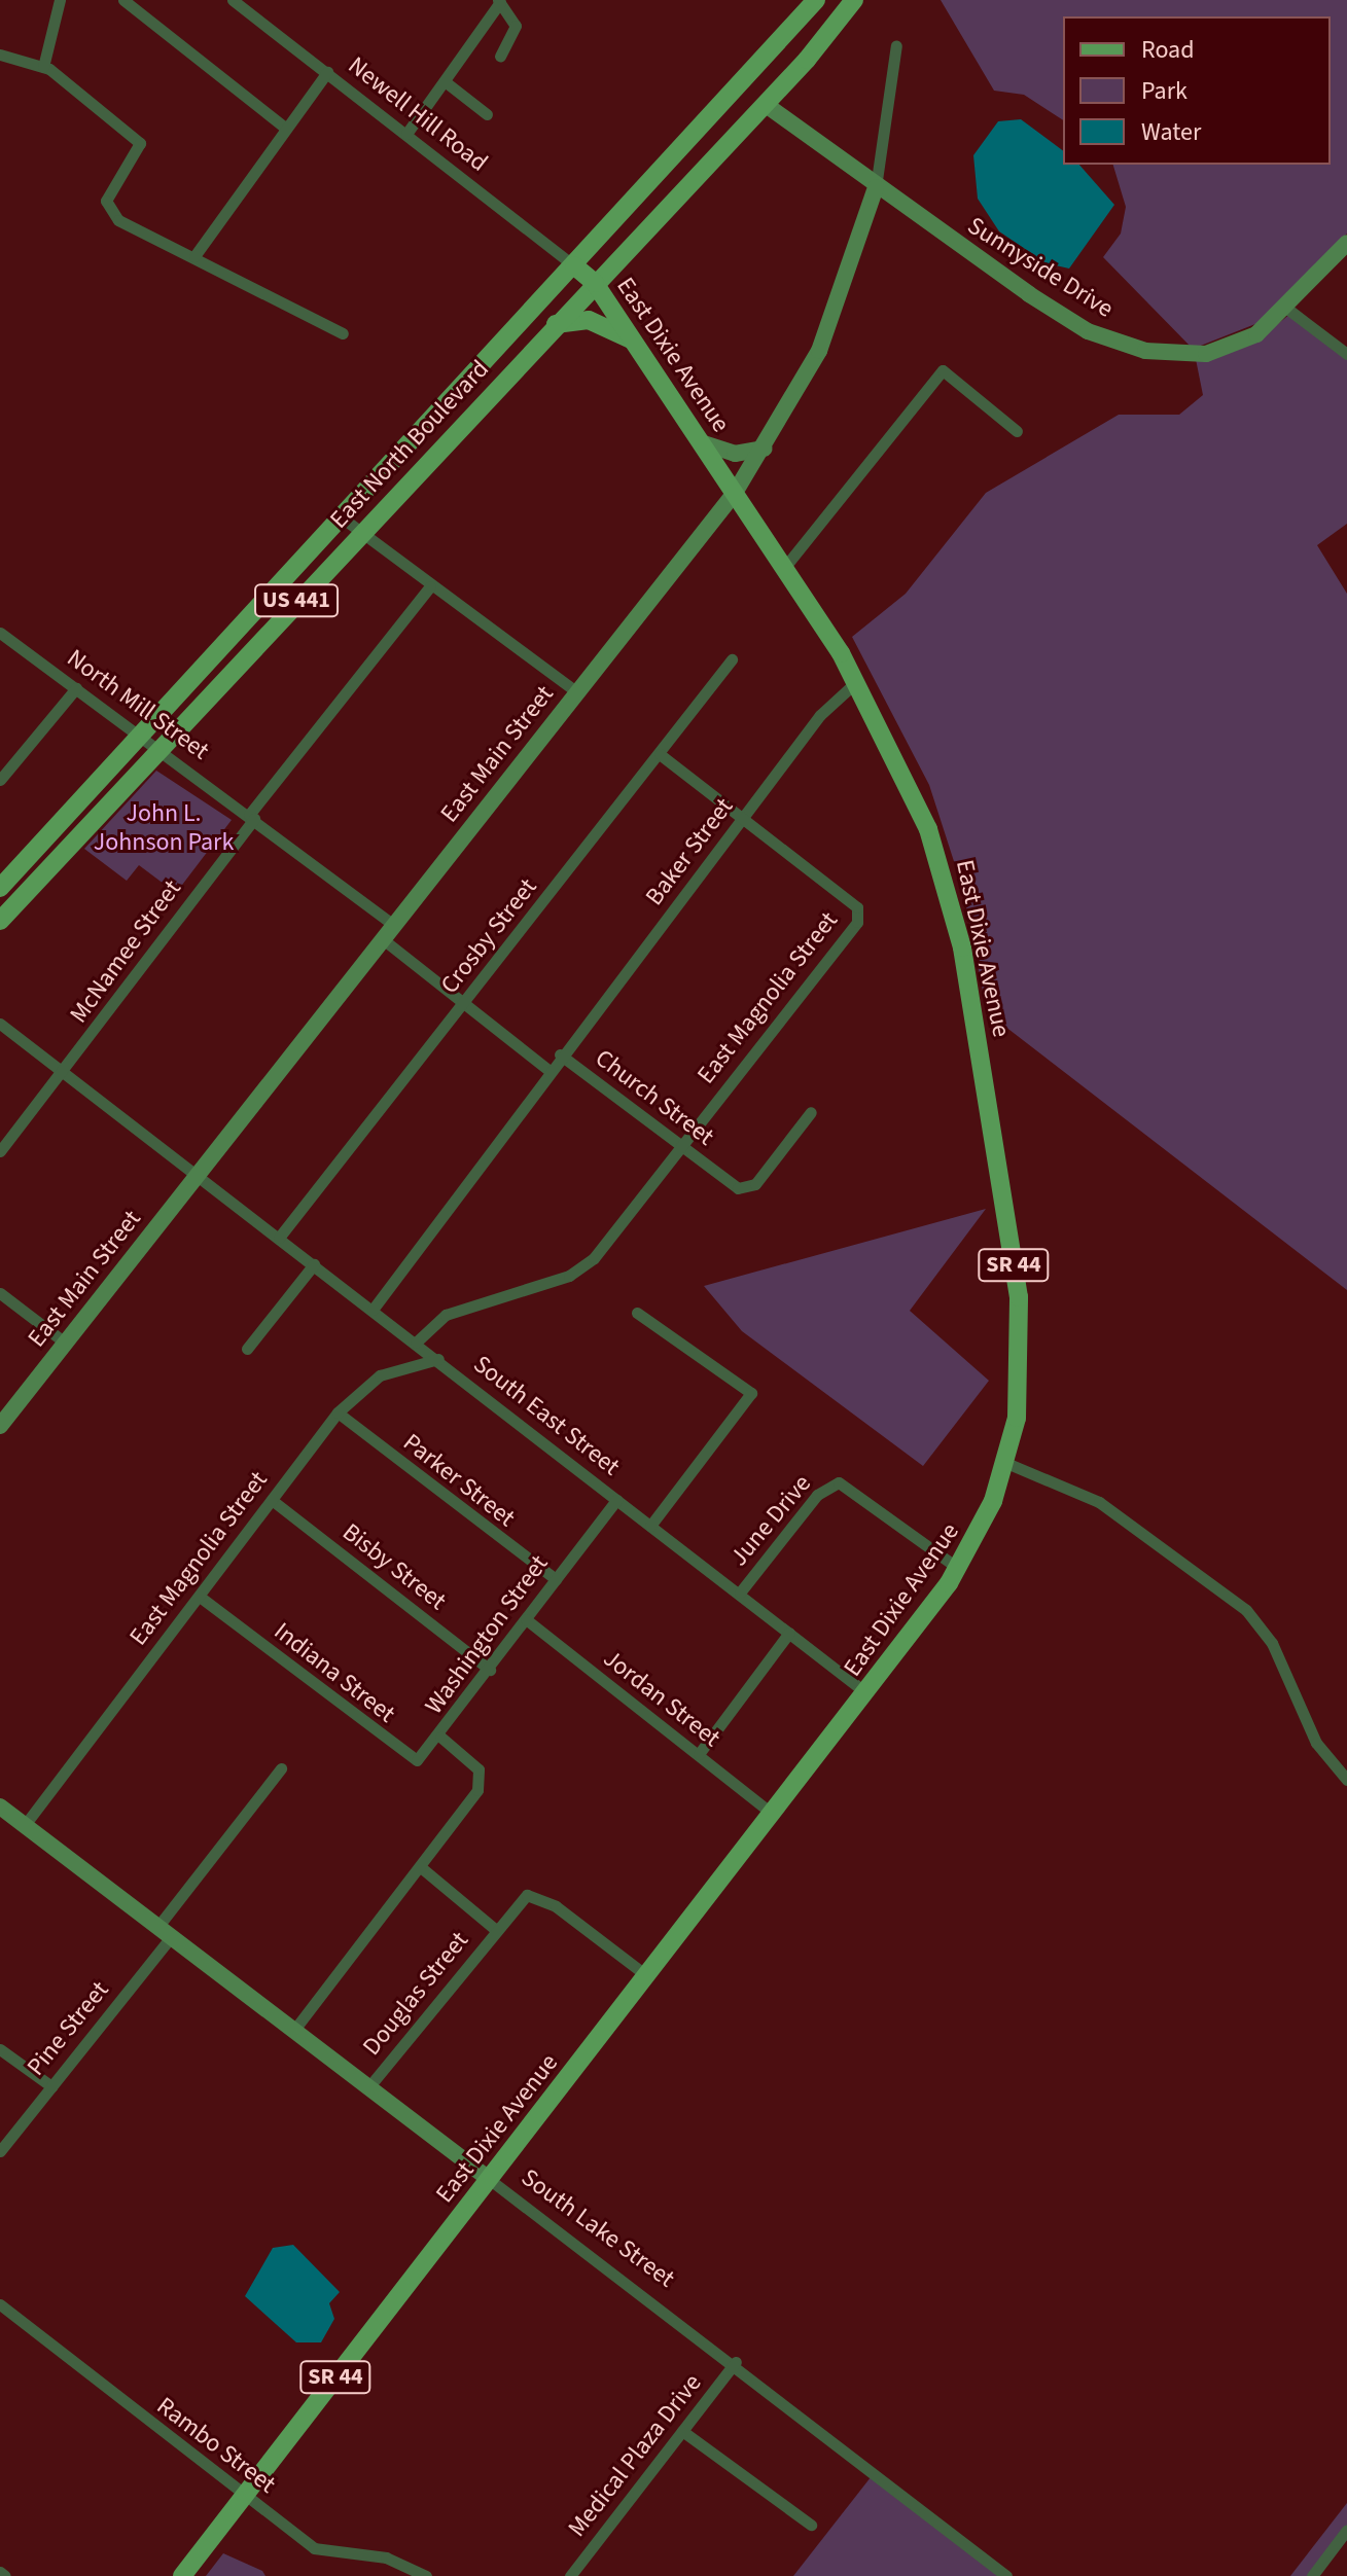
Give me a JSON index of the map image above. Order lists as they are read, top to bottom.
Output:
{
  "streets": {
    "main road": [
      "East Dixie Avenue",
      "East North Boulevard",
      "US 441",
      "SR 44"
    ],
    "street": [
      "Newell Hill Road",
      "Sunnyside Drive",
      "North Mill Street",
      "East Main Street",
      "Baker Street",
      "Crosby Street",
      "McNamee Street",
      "East Magnolia Street",
      "Church Street",
      "South East Street",
      "Parker Street",
      "June Drive",
      "Bisby Street",
      "Washington Street",
      "Indiana Street",
      "Jordan Street",
      "Douglas Street",
      "Pine Street",
      "South Lake Street",
      "Rambo Street",
      "Medical Plaza Drive"
    ]
  },
  "crossings": [
    ["Newell Hill Road", "East North Boulevard"],
    ["Newell Hill Road", "SR 44"],
    ["Sunnyside Drive", "East North Boulevard"],
    ["Sunnyside Drive", "East Main Street"],
    ["East Dixie Avenue", "East North Boulevard"],
    ["East Dixie Avenue", "East Main Street"],
    ["East Dixie Avenue", "Baker Street"],
    ["East Dixie Avenue", "SR 44"],
    ["East Dixie Avenue", "South East Street"],
    ["East Dixie Avenue", "June Drive"],
    ["East Dixie Avenue", "Jordan Street"],
    ["East Dixie Avenue", "South Lake Street"],
    ["East Dixie Avenue", "Rambo Street"],
    ["East North Boulevard", "North Mill Street"],
    ["East North Boulevard", "SR 44"],
    ["North Mill Street", "East Main Street"],
    ["North Mill Street", "McNamee Street"],
    ["East Main Street", "South East Street"],
    ["Baker Street", "East Magnolia Street"],
    ["Baker Street", "Church Street"],
    ["Crosby Street", "South East Street"],
    ["McNamee Street", "South East Street"],
    ["East Magnolia Street", "Church Street"],
    ["East Magnolia Street", "South East Street"],
    ["East Magnolia Street", "Parker Street"],
    ["East Magnolia Street", "Bisby Street"],
    ["East Magnolia Street", "Indiana Street"],
    ["East Magnolia Street", "South Lake Street"],
    ["South East Street", "June Drive"],
    ["South East Street", "Washington Street"],
    ["Parker Street", "Washington Street"],
    ["Bisby Street", "Washington Street"],
    ["Washington Street", "Indiana Street"],
    ["Washington Street", "Jordan Street"],
    ["Washington Street", "South Lake Street"],
    ["Douglas Street", "South Lake Street"],
    ["Pine Street", "South Lake Street"],
    ["South Lake Street", "Medical Plaza Drive"]
  ],
  "parks": ["John L. Johnson Park"],
  "legend": ["Road", "Park", "Water"]
}
